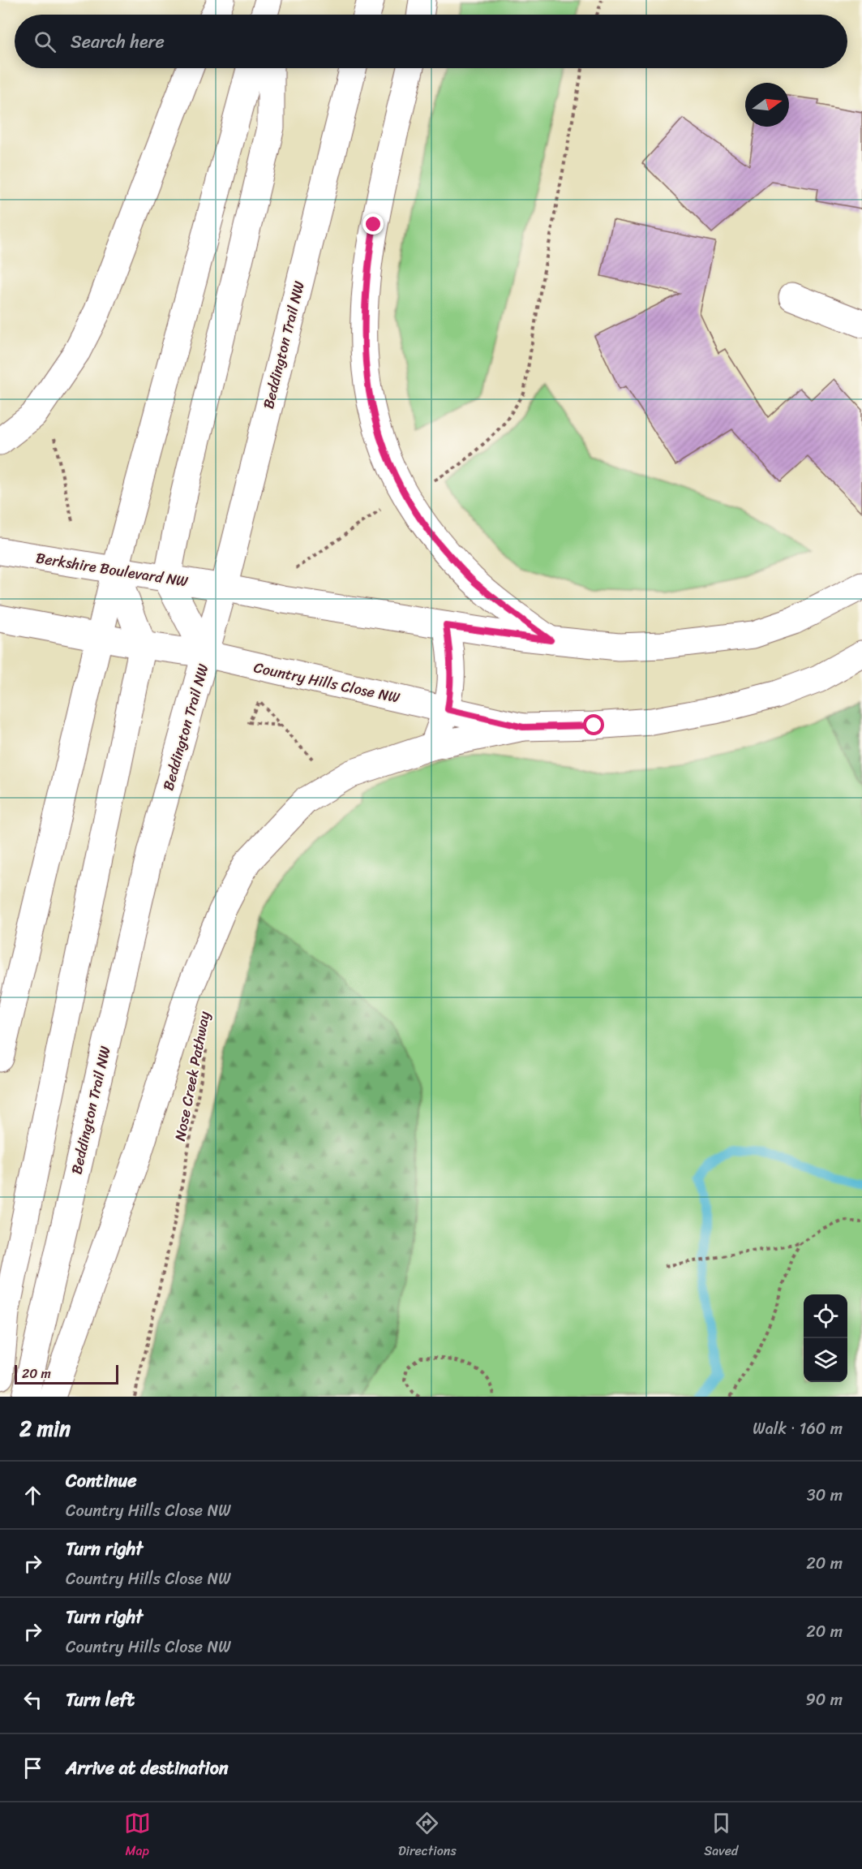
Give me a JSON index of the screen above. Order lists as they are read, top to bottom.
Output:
{
  "streets": {
    "main road": ["Beddington Trail NW", "Berkshire Boulevard NW", "Country Hills Close NW"],
    "path": ["Nose Creek Pathway"]
  },
  "crossings": [
    ["Beddington Trail NW", "Berkshire Boulevard NW"],
    ["Beddington Trail NW", "Country Hills Close NW"]
  ],
  "scale_bar": "20 m",
  "north": "right",
  "page": {
    "search": "Search here",
    "scale": "20 m",
    "heading": ["2 min", "Walk · 160 m"],
    "list": [
      ["Continue", "Country Hills Close NW", "30 m"],
      ["Turn right", "Country Hills Close NW", "20 m"],
      ["Turn right", "Country Hills Close NW", "20 m"],
      ["Turn left", "90 m"],
      "Arrive at destination"
    ],
    "nav": ["Map", "Directions", "Saved"]
  }
}
